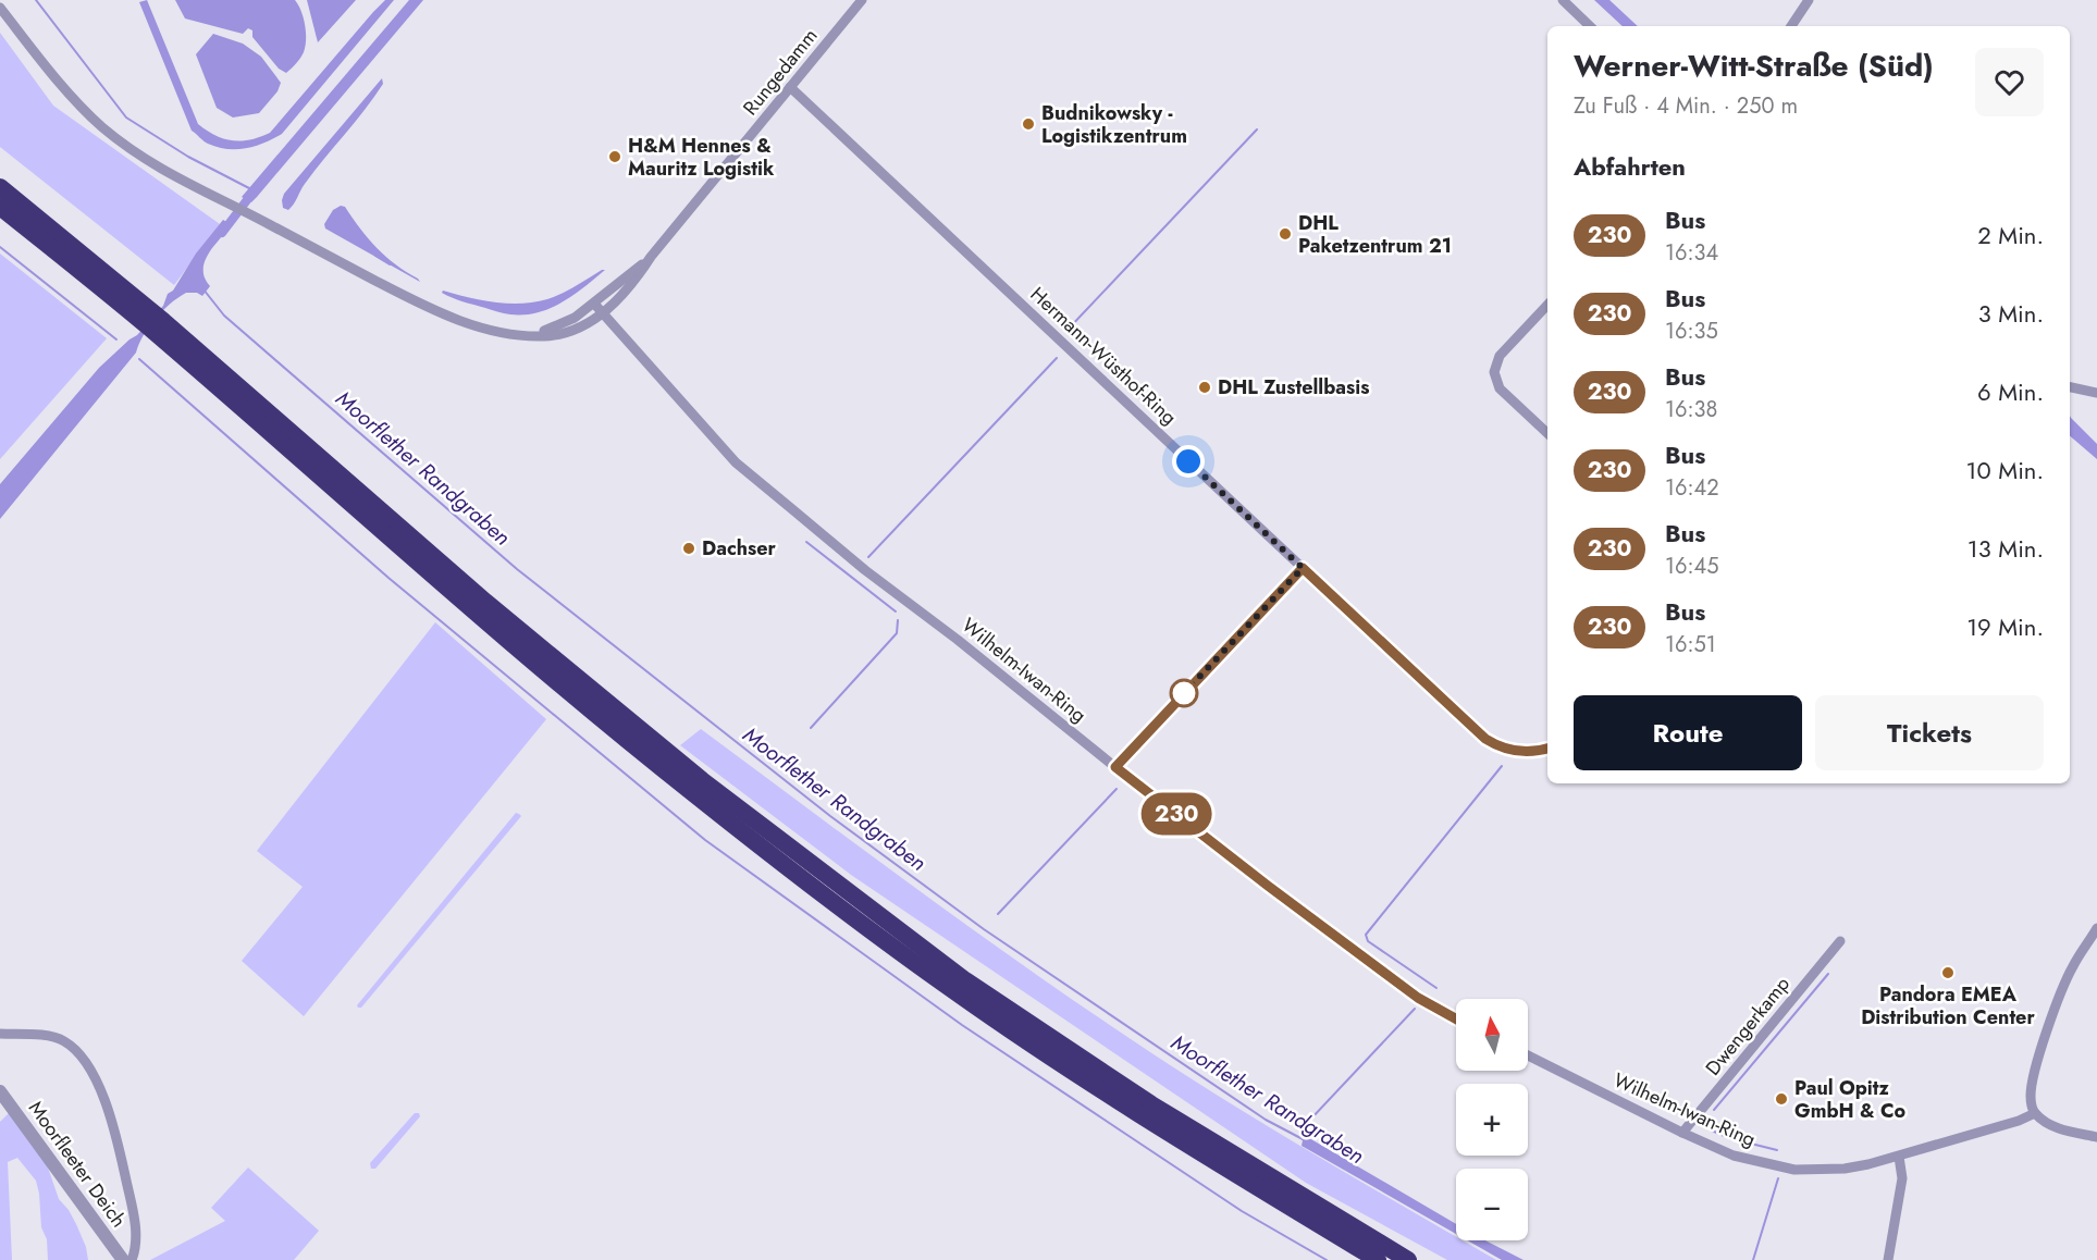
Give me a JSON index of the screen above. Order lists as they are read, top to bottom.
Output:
{
  "streets": {
    "street": [
      "Rungedamm",
      "Hermann-Wüsthof-Ring",
      "Wilhelm-Iwan-Ring",
      "Dwengerkamp",
      "Moorfleeter Deich"
    ]
  },
  "crossings": [
    ["Rungedamm", "Hermann-Wüsthof-Ring"],
    ["Rungedamm", "Wilhelm-Iwan-Ring"],
    ["Wilhelm-Iwan-Ring", "Dwengerkamp"]
  ],
  "water": ["Moorflether Randgraben"],
  "places": [
    "Budnikowsky - Logistikzentrum",
    "H&M Hennes & Mauritz Logistik",
    "DHL Paketzentrum 21",
    "DHL Zustellbasis",
    "Dachser",
    "Pandora EMEA Distribution Center",
    "Paul Opitz GmbH & Co"
  ],
  "lines": ["bus line 230"],
  "north": "top",
  "page": {
    "on_map": "230",
    "heading": [
      ["Werner-Witt-Straße (Süd)", "Zu Fuß · 4 Min. · 250 m"],
      "Abfahrten"
    ],
    "list": [
      {
        "mark": "230",
        "name": "Bus",
        "note": "16:34",
        "value": "2 Min."
      },
      {
        "mark": "230",
        "name": "Bus",
        "note": "16:35",
        "value": "3 Min."
      },
      {
        "mark": "230",
        "name": "Bus",
        "note": "16:38",
        "value": "6 Min."
      },
      {
        "mark": "230",
        "name": "Bus",
        "note": "16:42",
        "value": "10 Min."
      },
      {
        "mark": "230",
        "name": "Bus",
        "note": "16:45",
        "value": "13 Min."
      },
      {
        "mark": "230",
        "name": "Bus",
        "note": "16:51",
        "value": "19 Min."
      }
    ],
    "buttons": ["Route", "Tickets"],
    "map_buttons": ["+", "−"]
  }
}
